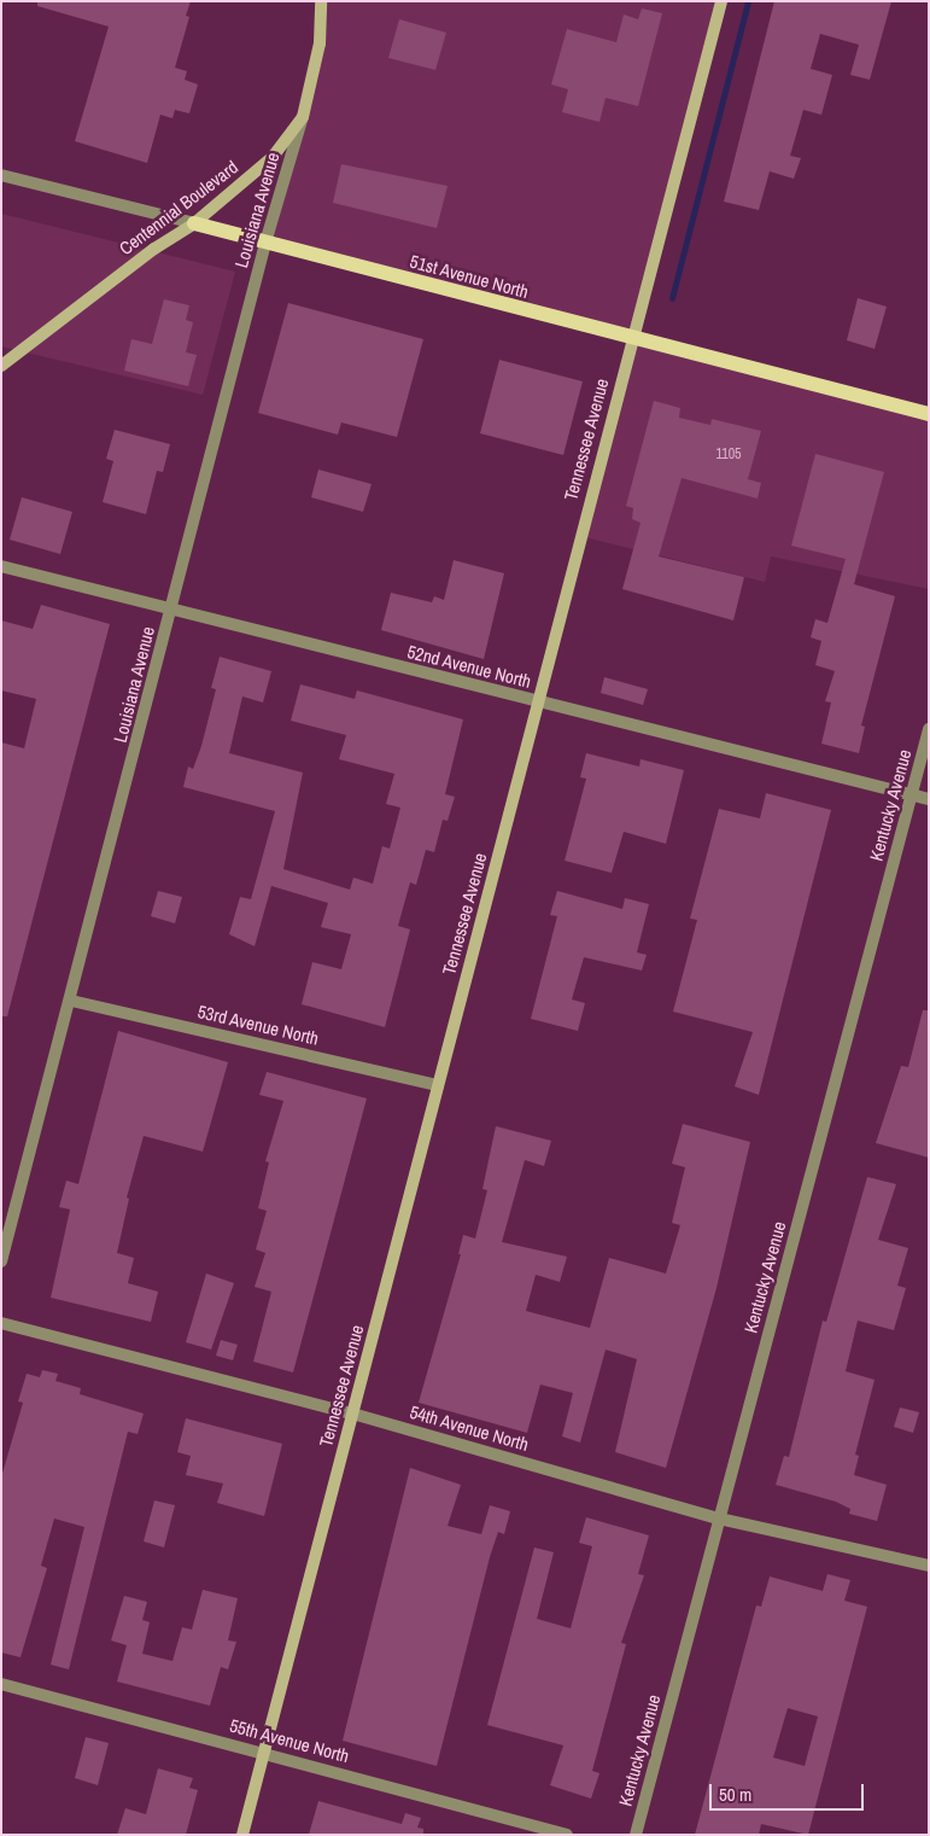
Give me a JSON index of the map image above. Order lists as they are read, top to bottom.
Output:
{
  "streets": {
    "main road": ["51st Avenue North"],
    "street": [
      "Centennial Boulevard",
      "Louisiana Avenue",
      "Tennessee Avenue",
      "52nd Avenue North",
      "Kentucky Avenue",
      "53rd Avenue North",
      "54th Avenue North",
      "55th Avenue North"
    ]
  },
  "crossings": [
    ["Centennial Boulevard", "Louisiana Avenue"],
    ["Centennial Boulevard", "51st Avenue North"],
    ["Louisiana Avenue", "51st Avenue North"],
    ["Louisiana Avenue", "52nd Avenue North"],
    ["Louisiana Avenue", "53rd Avenue North"],
    ["51st Avenue North", "Tennessee Avenue"],
    ["Tennessee Avenue", "52nd Avenue North"],
    ["Tennessee Avenue", "53rd Avenue North"],
    ["Tennessee Avenue", "54th Avenue North"],
    ["Tennessee Avenue", "55th Avenue North"],
    ["52nd Avenue North", "Kentucky Avenue"],
    ["Kentucky Avenue", "54th Avenue North"]
  ],
  "house_numbers": ["1105"],
  "scale_bar": "50 m"
}
